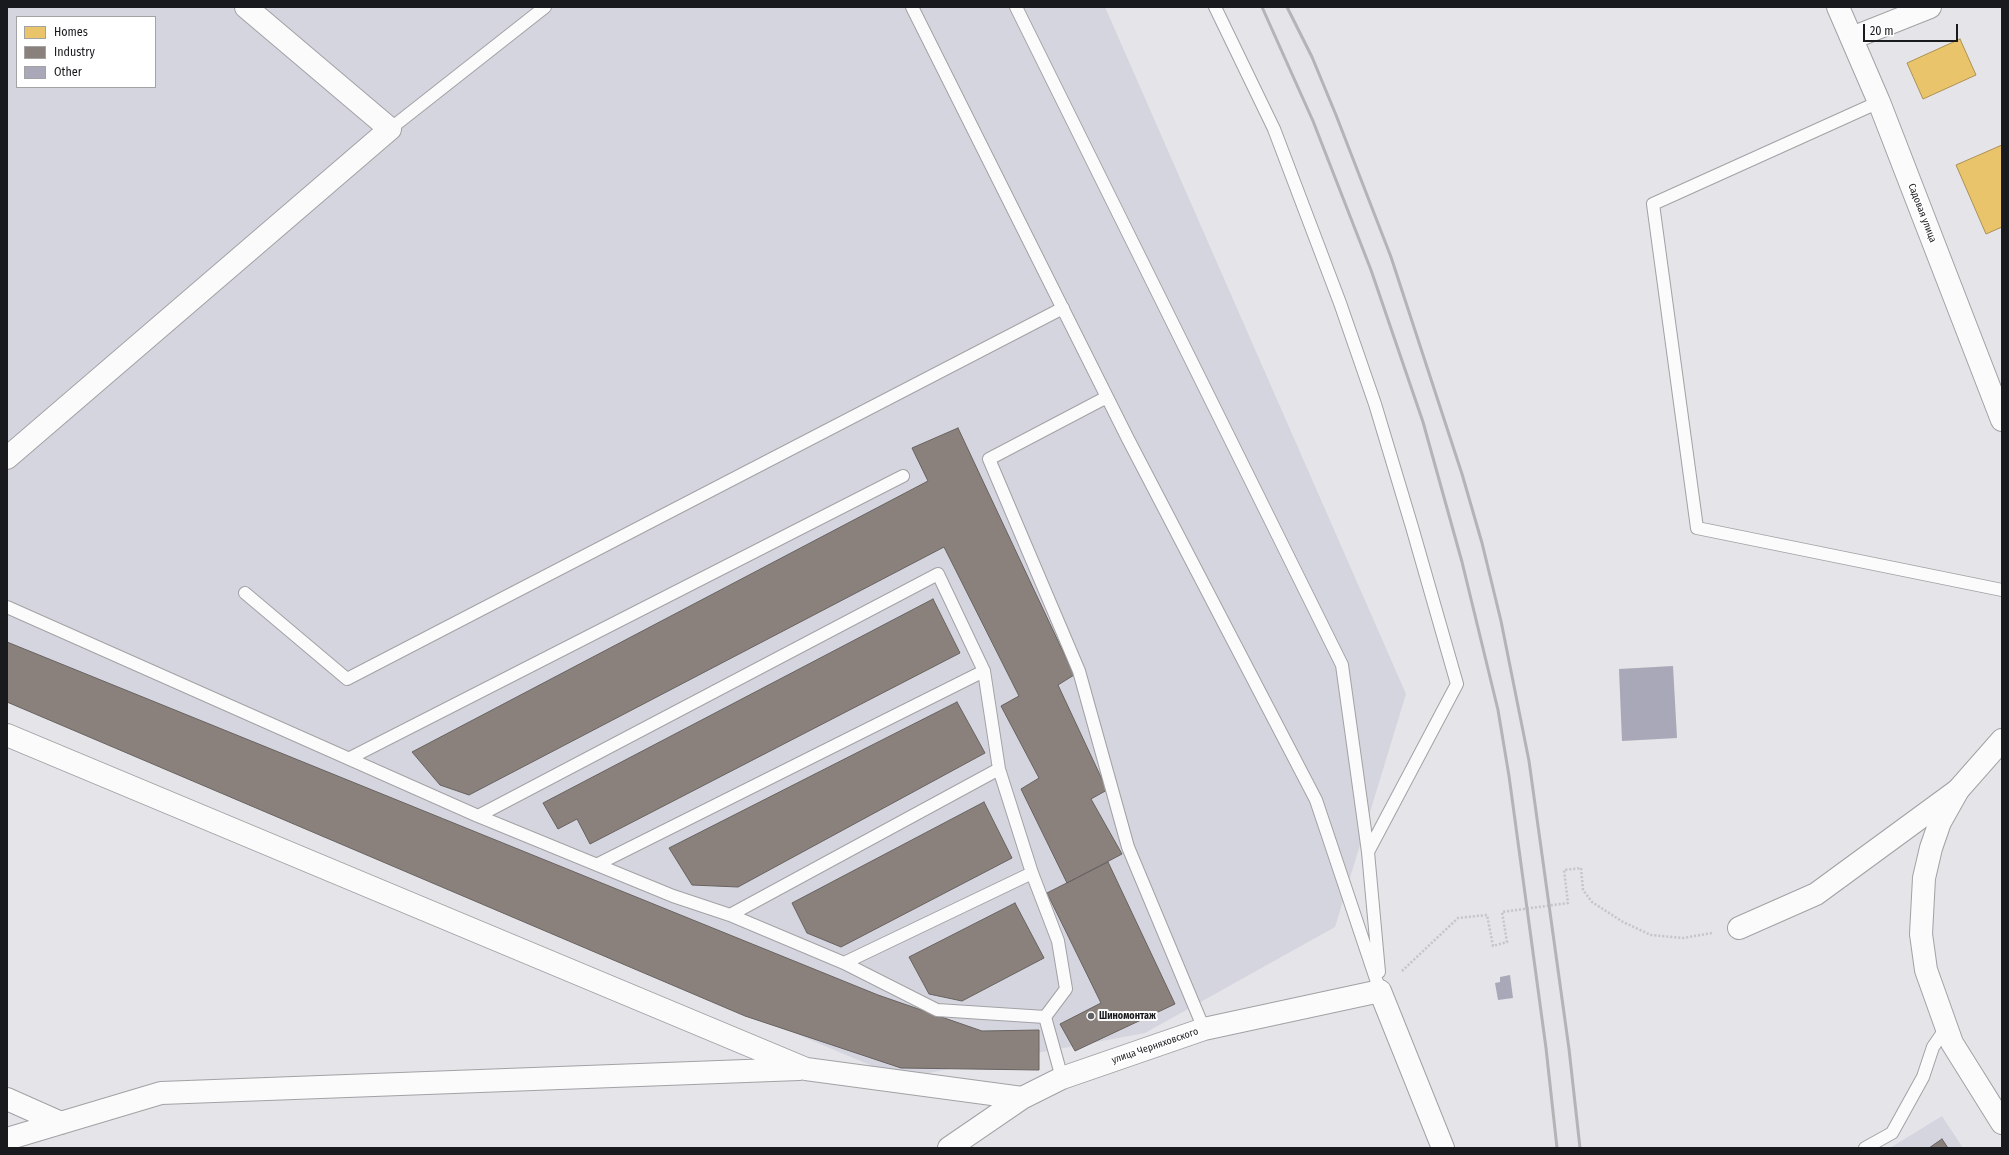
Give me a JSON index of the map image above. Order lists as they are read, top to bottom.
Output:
{
  "streets": {
    "street": ["Садовая улица", "улица Черняховского"]
  },
  "places": ["Шиномонтаж"],
  "legend": ["Homes", "Industry", "Other"],
  "scale_bar": "20 m"
}
